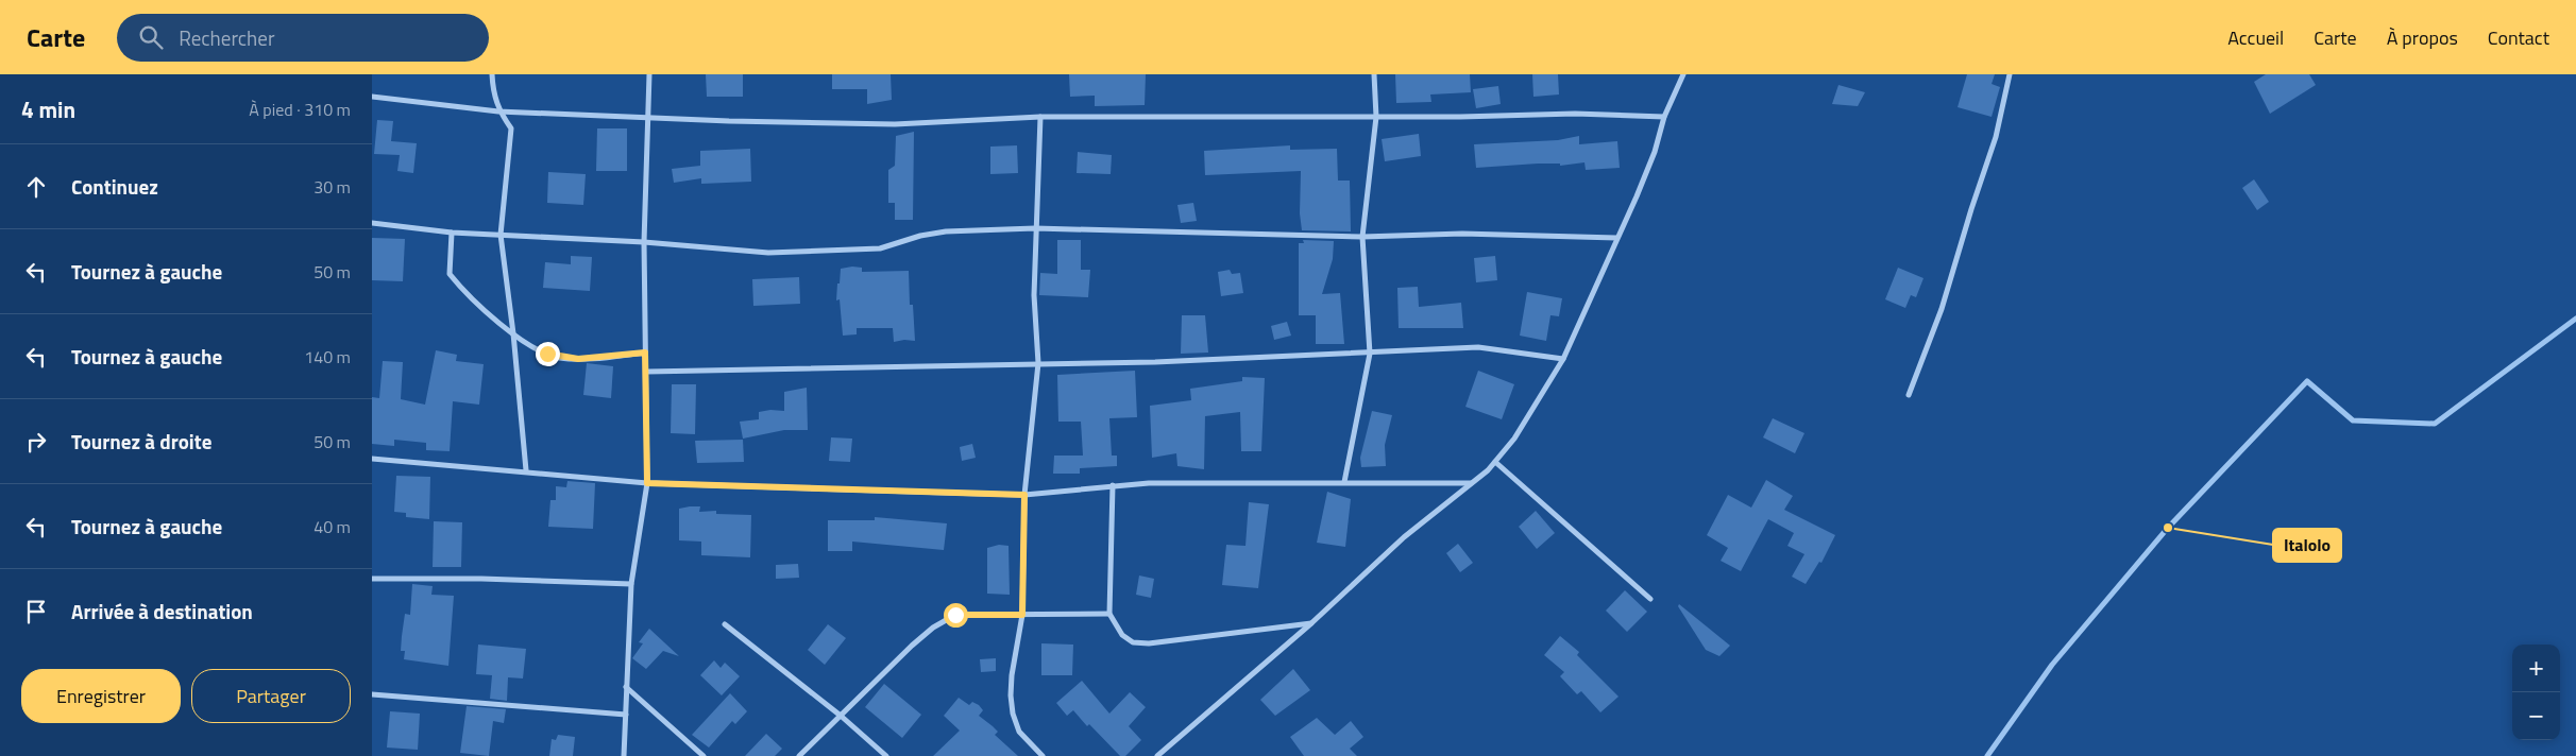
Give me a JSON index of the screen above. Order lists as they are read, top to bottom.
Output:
{
  "places": ["Italolo"],
  "page": {
    "header": "Carte",
    "search": "Rechercher",
    "nav": [
      "Accueil",
      "Carte",
      "À propos",
      "Contact"
    ],
    "heading": ["4 min", "À pied · 310 m"],
    "list": [
      ["Continuez", "30 m"],
      ["Tournez à gauche", "50 m"],
      ["Tournez à gauche", "140 m"],
      ["Tournez à droite", "50 m"],
      ["Tournez à gauche", "40 m"],
      "Arrivée à destination"
    ],
    "map_buttons": ["+", "−"],
    "buttons": ["Enregistrer", "Partager"]
  }
}
